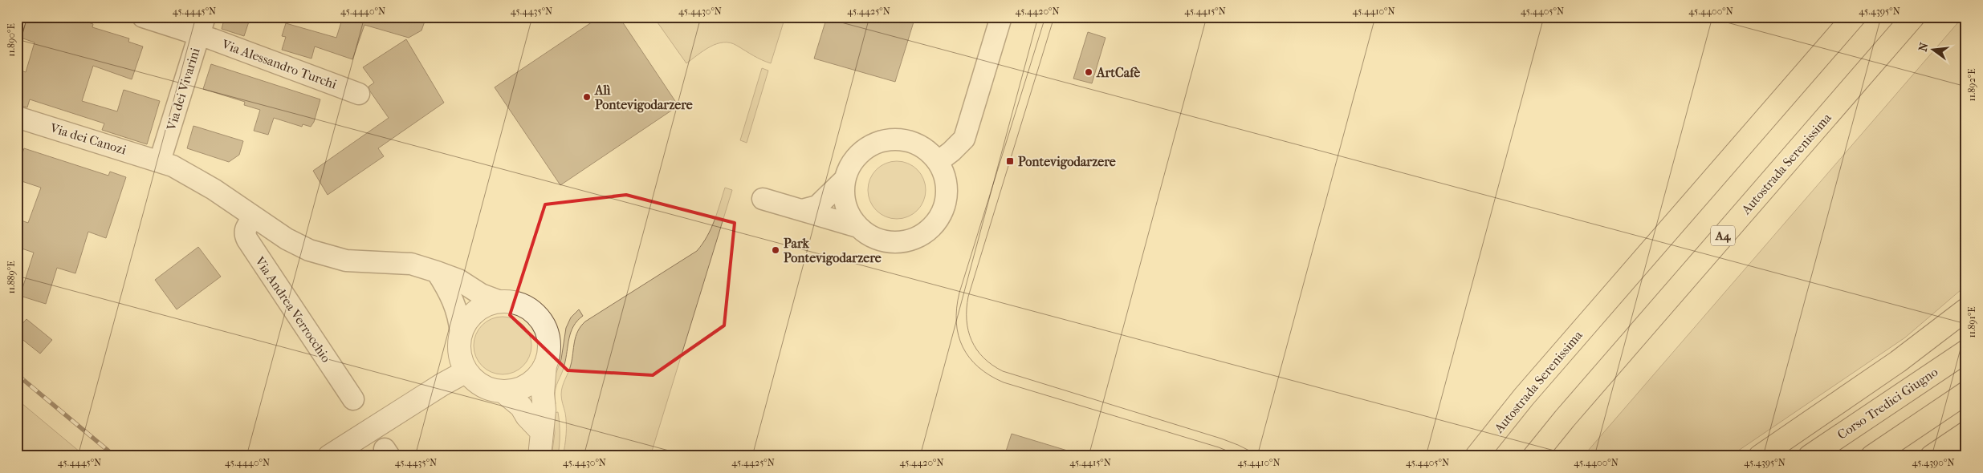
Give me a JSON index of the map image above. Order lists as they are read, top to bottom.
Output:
{
  "streets": {
    "highway": ["Autostrada Serenissima", "A4", "Corso Tredici Giugno"],
    "street": [
      "Via Alessandro Turchi",
      "Via dei Vivarini",
      "Via dei Canozi",
      "Via Andrea Verrocchio"
    ]
  },
  "crossings": [
    ["Via Alessandro Turchi", "Via dei Vivarini"],
    ["Via dei Vivarini", "Via dei Canozi"]
  ],
  "places": {
    "other": ["ArtCafè", "Alì Pontevigodarzere", "Park Pontevigodarzere"],
    "transit": ["Pontevigodarzere"]
  },
  "north": "left",
  "coordinates": [
    "45.4445°N",
    "45.4440°N",
    "45.4435°N",
    "45.4430°N",
    "45.4425°N",
    "45.4420°N",
    "45.4415°N",
    "45.4410°N",
    "45.4405°N",
    "45.4400°N",
    "45.4395°N",
    "11.890°E",
    "11.892°E",
    "11.889°E",
    "11.891°E",
    "45.4390°N"
  ]
}
